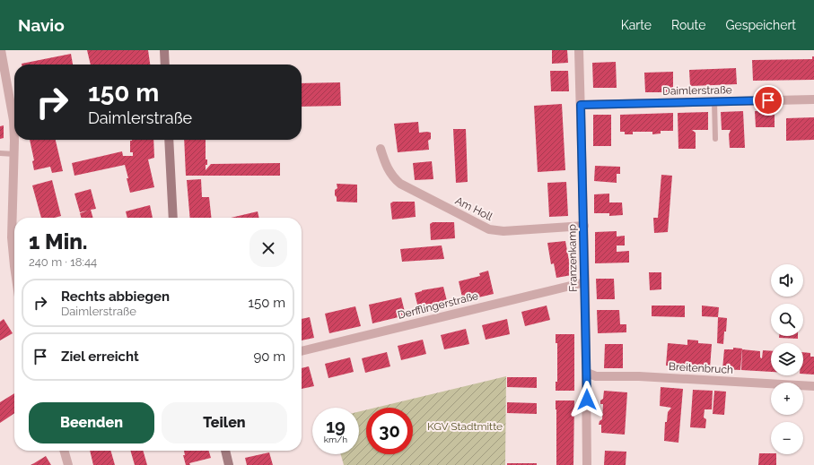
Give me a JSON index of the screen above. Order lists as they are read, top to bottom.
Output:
{
  "streets": {
    "street": [
      "Daimlerstraße",
      "Am Holl",
      "Franzenkamp",
      "Derfflingerstraße",
      "Breitenbruch"
    ]
  },
  "crossings": [
    ["Daimlerstraße", "Franzenkamp"],
    ["Am Holl", "Franzenkamp"],
    ["Franzenkamp", "Derfflingerstraße"],
    ["Franzenkamp", "Breitenbruch"]
  ],
  "parks": ["KGV Stadtmitte"],
  "page": {
    "header": "Navio",
    "nav": ["Karte", "Route", "Gespeichert"],
    "turn": ["150 m", "Daimlerstraße"],
    "heading": ["1 Min.", "240 m · 18:44"],
    "map_buttons": ["+", "−"],
    "list": [
      {
        "name": "Rechts abbiegen",
        "note": "Daimlerstraße",
        "value": "150 m"
      },
      {
        "name": "Ziel erreicht",
        "value": "90 m"
      }
    ],
    "buttons": ["Beenden", "Teilen"],
    "speed": "19 km/h",
    "limit": "30"
  }
}
